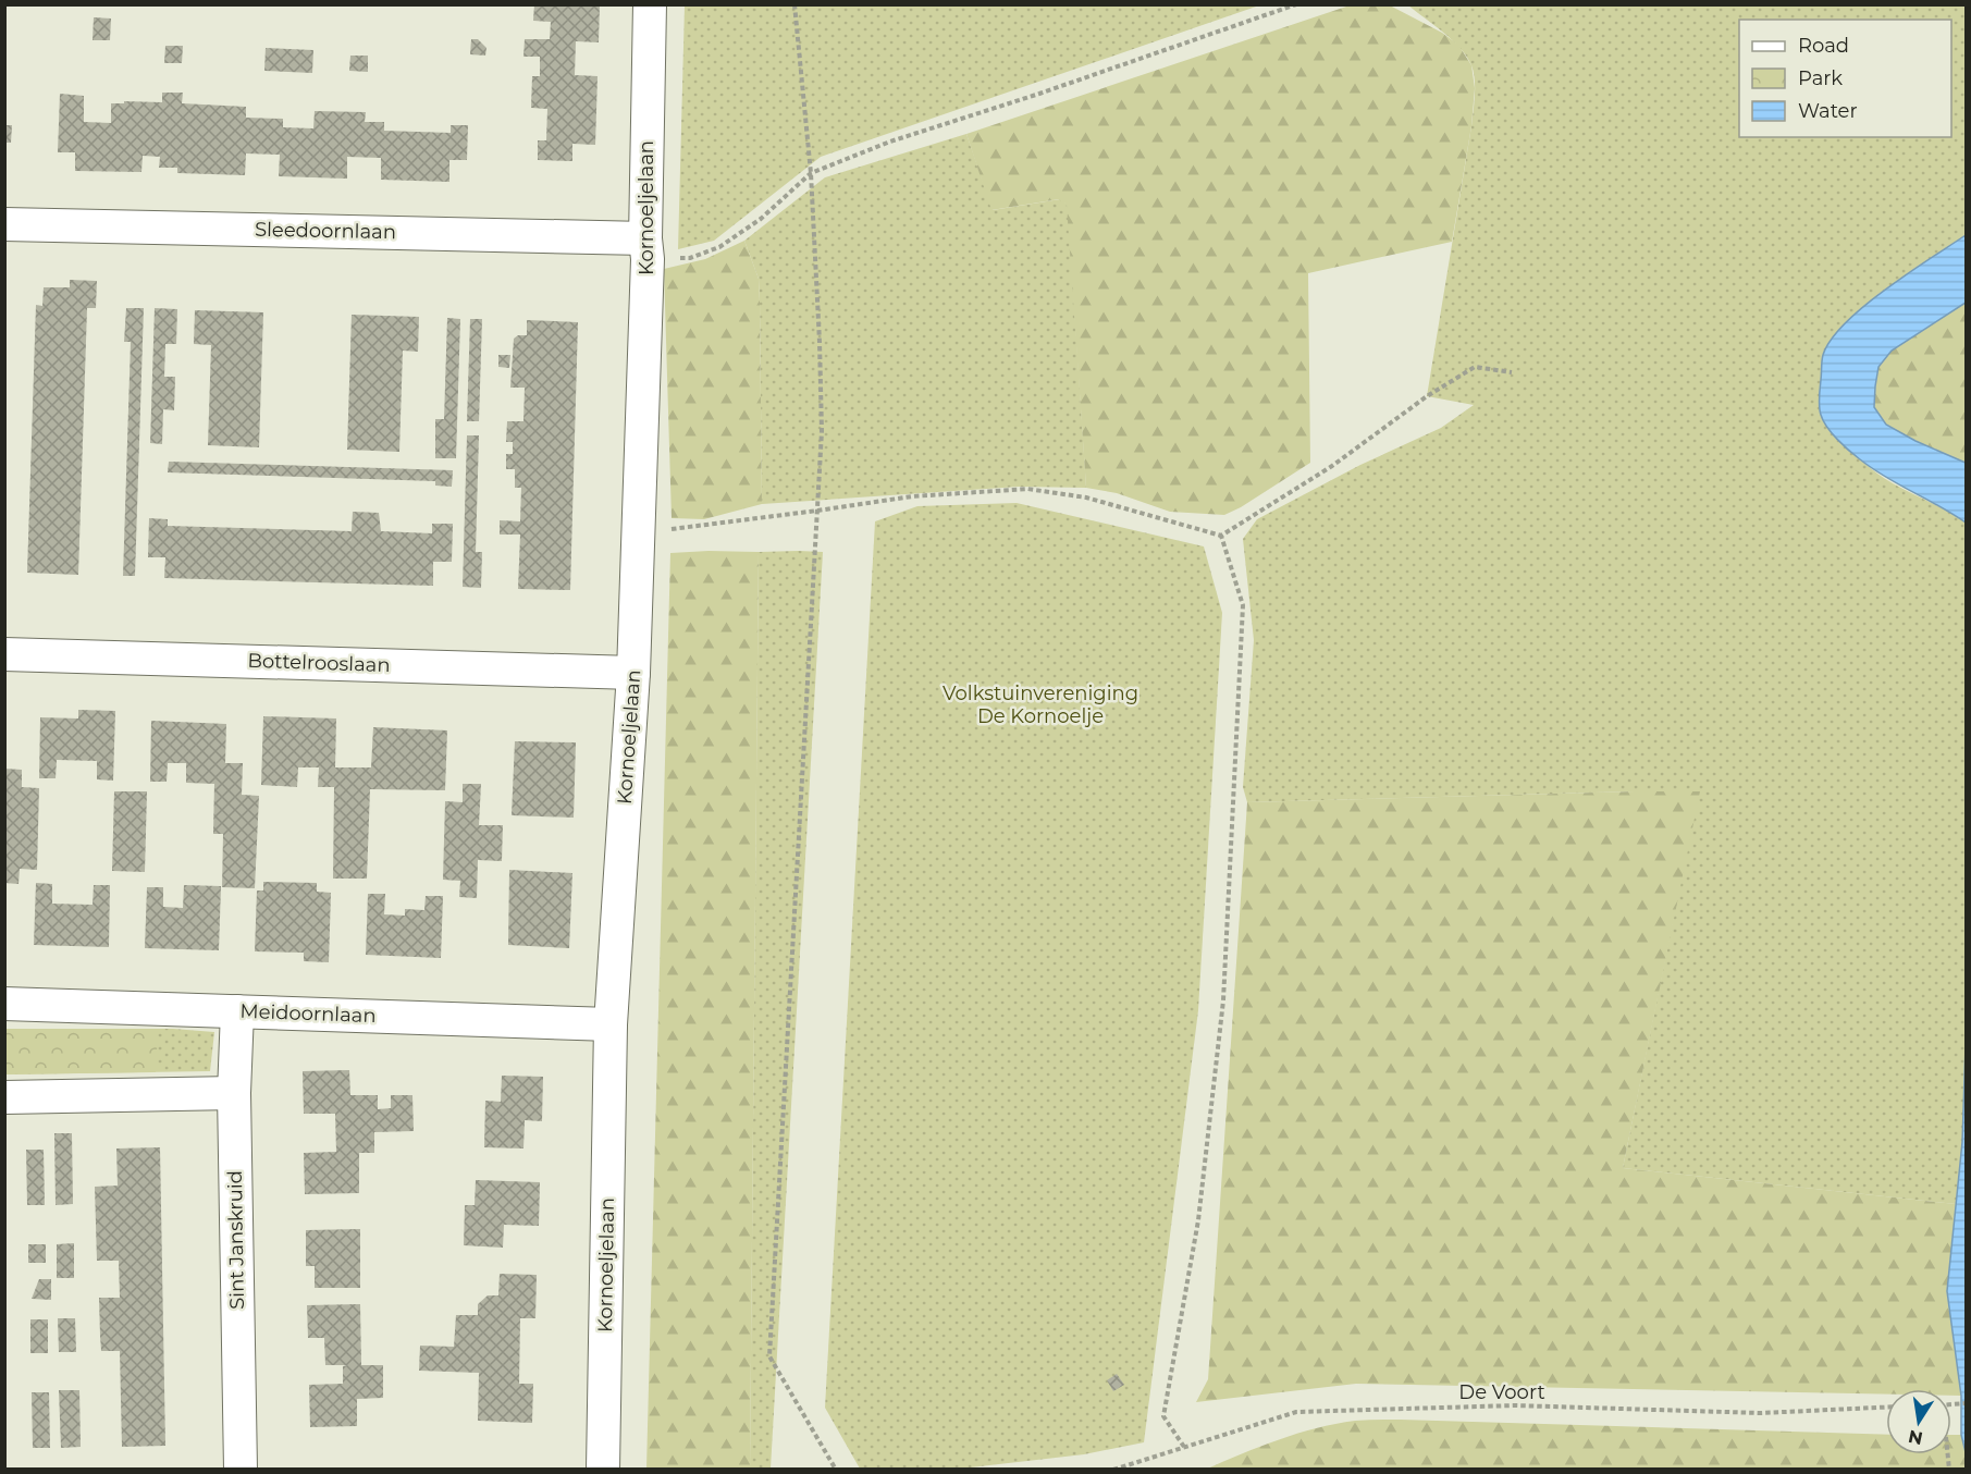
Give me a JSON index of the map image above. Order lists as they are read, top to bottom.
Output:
{
  "streets": {
    "street": [
      "Kornoeljelaan",
      "Sleedoornlaan",
      "Bottelrooslaan",
      "Meidoornlaan",
      "Sint Janskruid"
    ],
    "path": ["De Voort"]
  },
  "crossings": [
    ["Kornoeljelaan", "Sleedoornlaan"],
    ["Kornoeljelaan", "Bottelrooslaan"],
    ["Kornoeljelaan", "Meidoornlaan"],
    ["Meidoornlaan", "Sint Janskruid"]
  ],
  "parks": ["Volkstuinvereniging De Kornoelje"],
  "legend": ["Road", "Park", "Water"],
  "north": "bottom"
}
